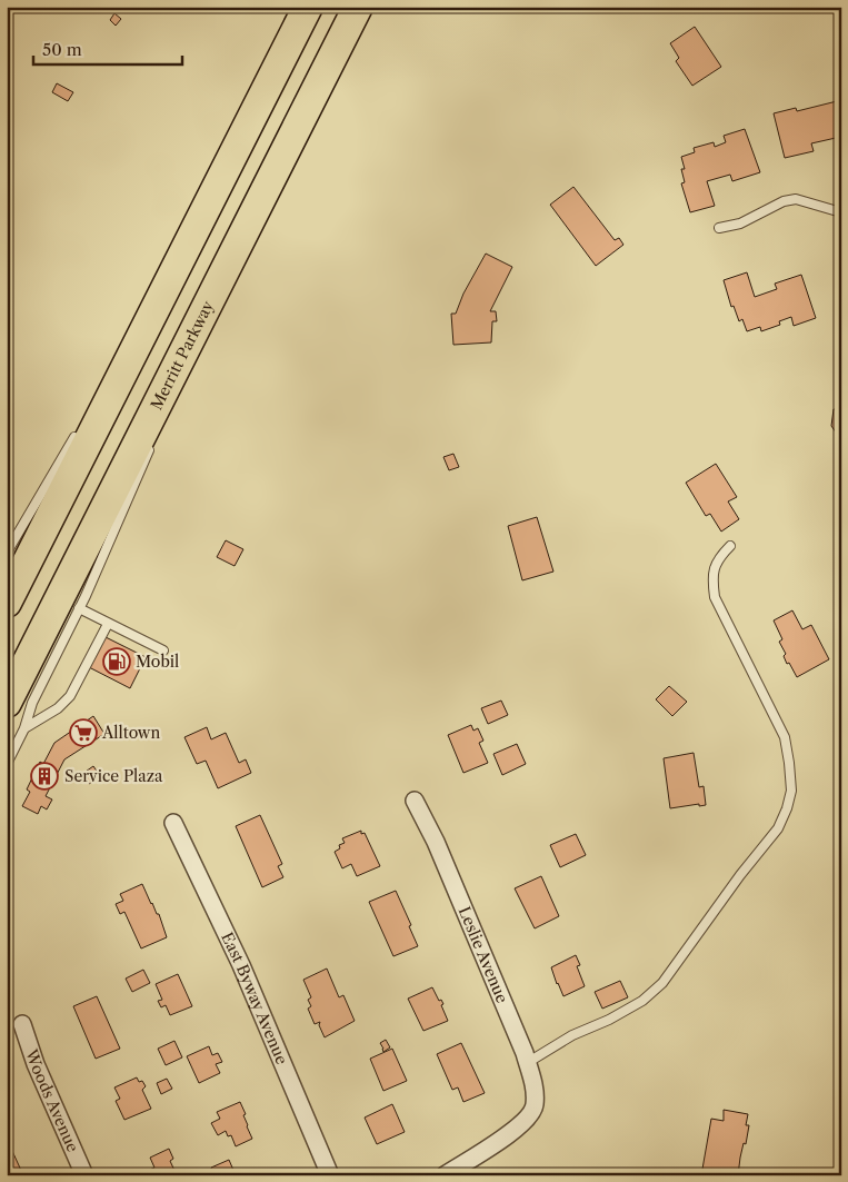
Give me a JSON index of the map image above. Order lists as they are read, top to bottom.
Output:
{
  "streets": {
    "highway": ["Merritt Parkway"],
    "street": ["Leslie Avenue", "East Byway Avenue", "Woods Avenue"]
  },
  "places": {
    "fuel station": ["Mobil"],
    "supermarket": ["Alltown"],
    "building": ["Service Plaza"]
  },
  "scale_bar": "50 m"
}
